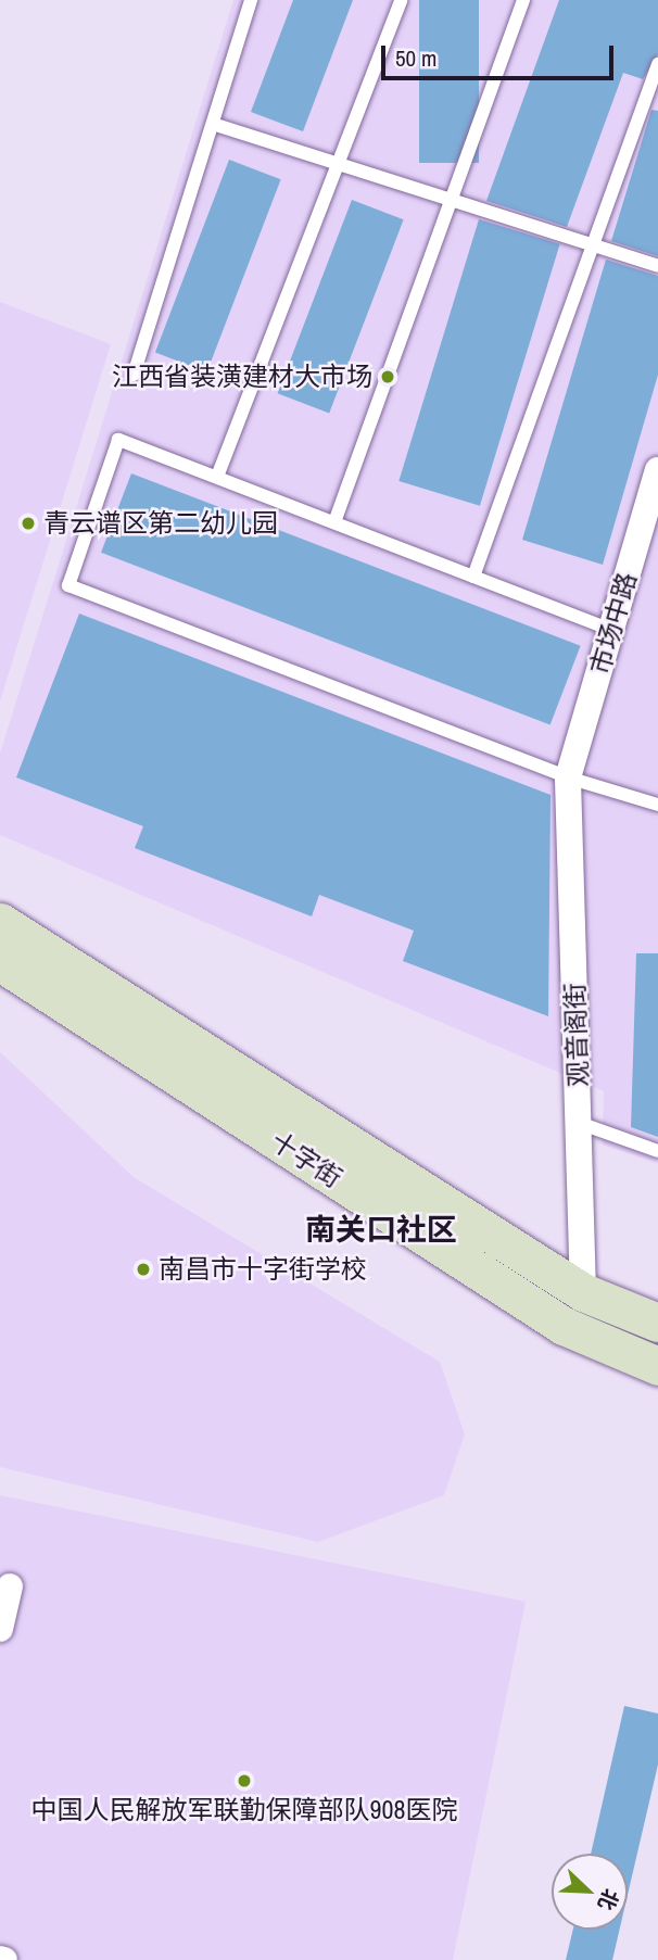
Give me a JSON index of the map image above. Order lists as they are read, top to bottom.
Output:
{
  "streets": {
    "main road": ["十字街"],
    "street": ["市场中路", "观音阁街"]
  },
  "crossings": [
    ["市场中路", "观音阁街"],
    ["观音阁街", "十字街"]
  ],
  "districts": ["南关口社区"],
  "places": [
    "江西省装潢建材大市场",
    "青云谱区第二幼儿园",
    "南昌市十字街学校",
    "中国人民解放军联勤保障部队908医院"
  ],
  "scale_bar": "50 m",
  "north": "bottom right"
}
